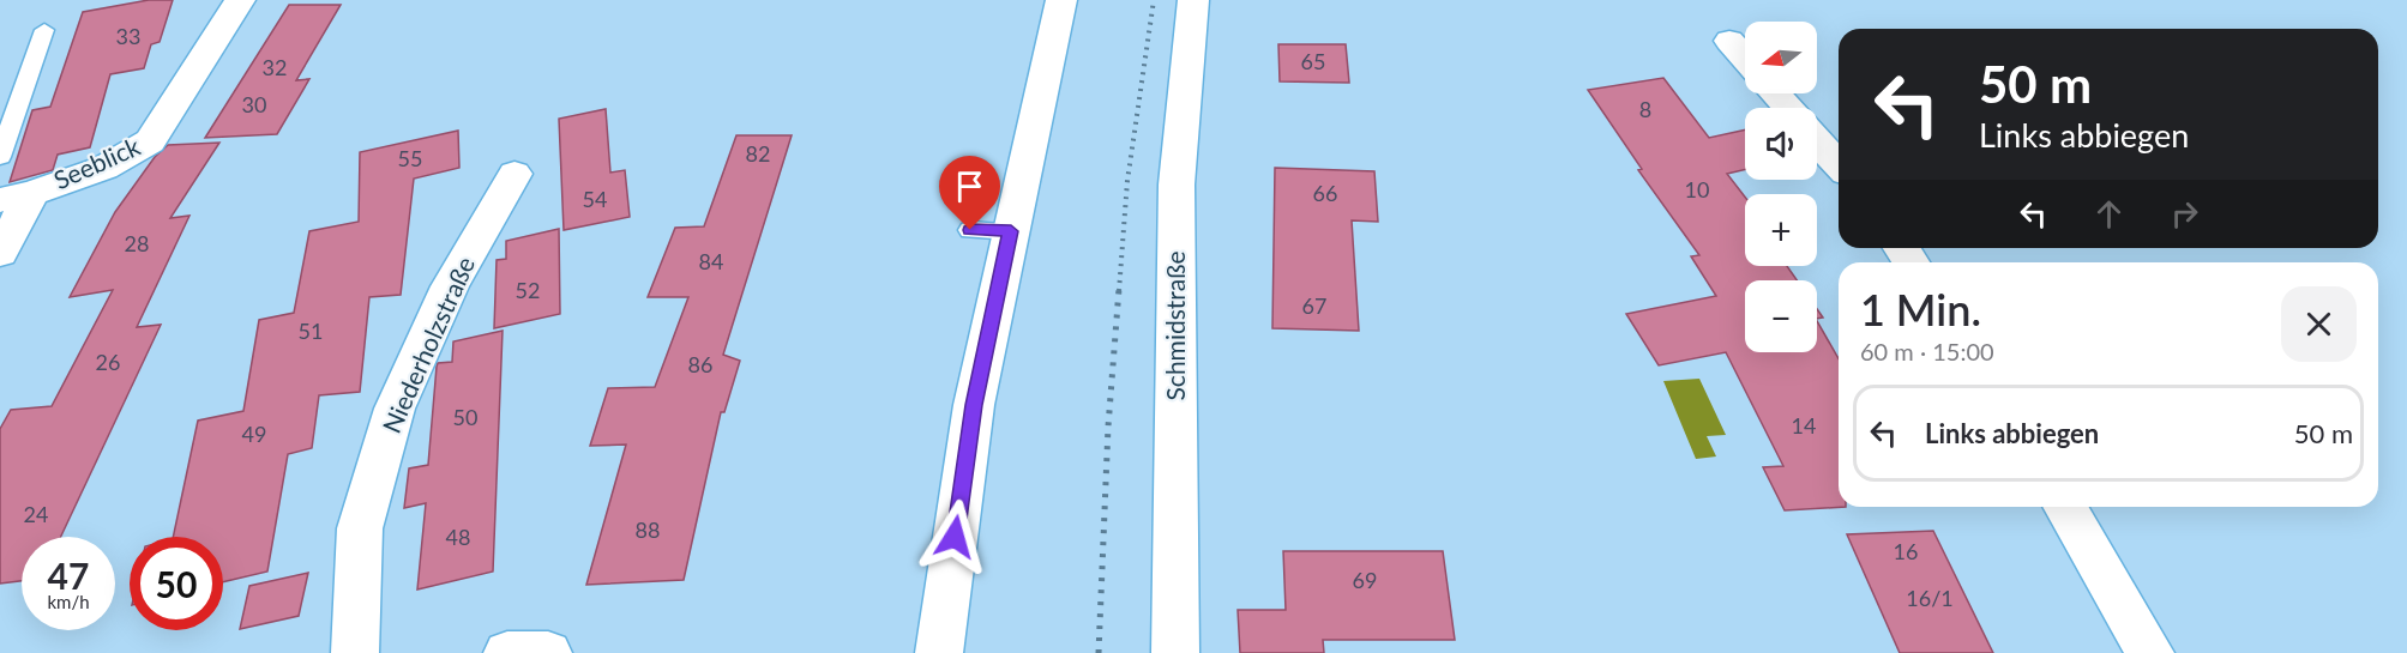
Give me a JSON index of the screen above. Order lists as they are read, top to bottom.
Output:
{
  "streets": {
    "street": ["Seeblick", "Schmidstraße", "Niederholzstraße"]
  },
  "house_numbers": [
    "33",
    "65",
    "32",
    "30",
    "8",
    "82",
    "55",
    "10",
    "66",
    "54",
    "28",
    "84",
    "52",
    "67",
    "51",
    "26",
    "86",
    "50",
    "14",
    "49",
    "24",
    "88",
    "48",
    "16",
    "69",
    "16/1"
  ],
  "north": "left",
  "page": {
    "map_buttons": ["+", "−"],
    "turn": ["50 m", "Links abbiegen"],
    "heading": ["1 Min.", "60 m · 15:00"],
    "list": [
      {
        "name": "Links abbiegen",
        "value": "50 m"
      }
    ],
    "speed": "47 km/h",
    "limit": "50"
  }
}
